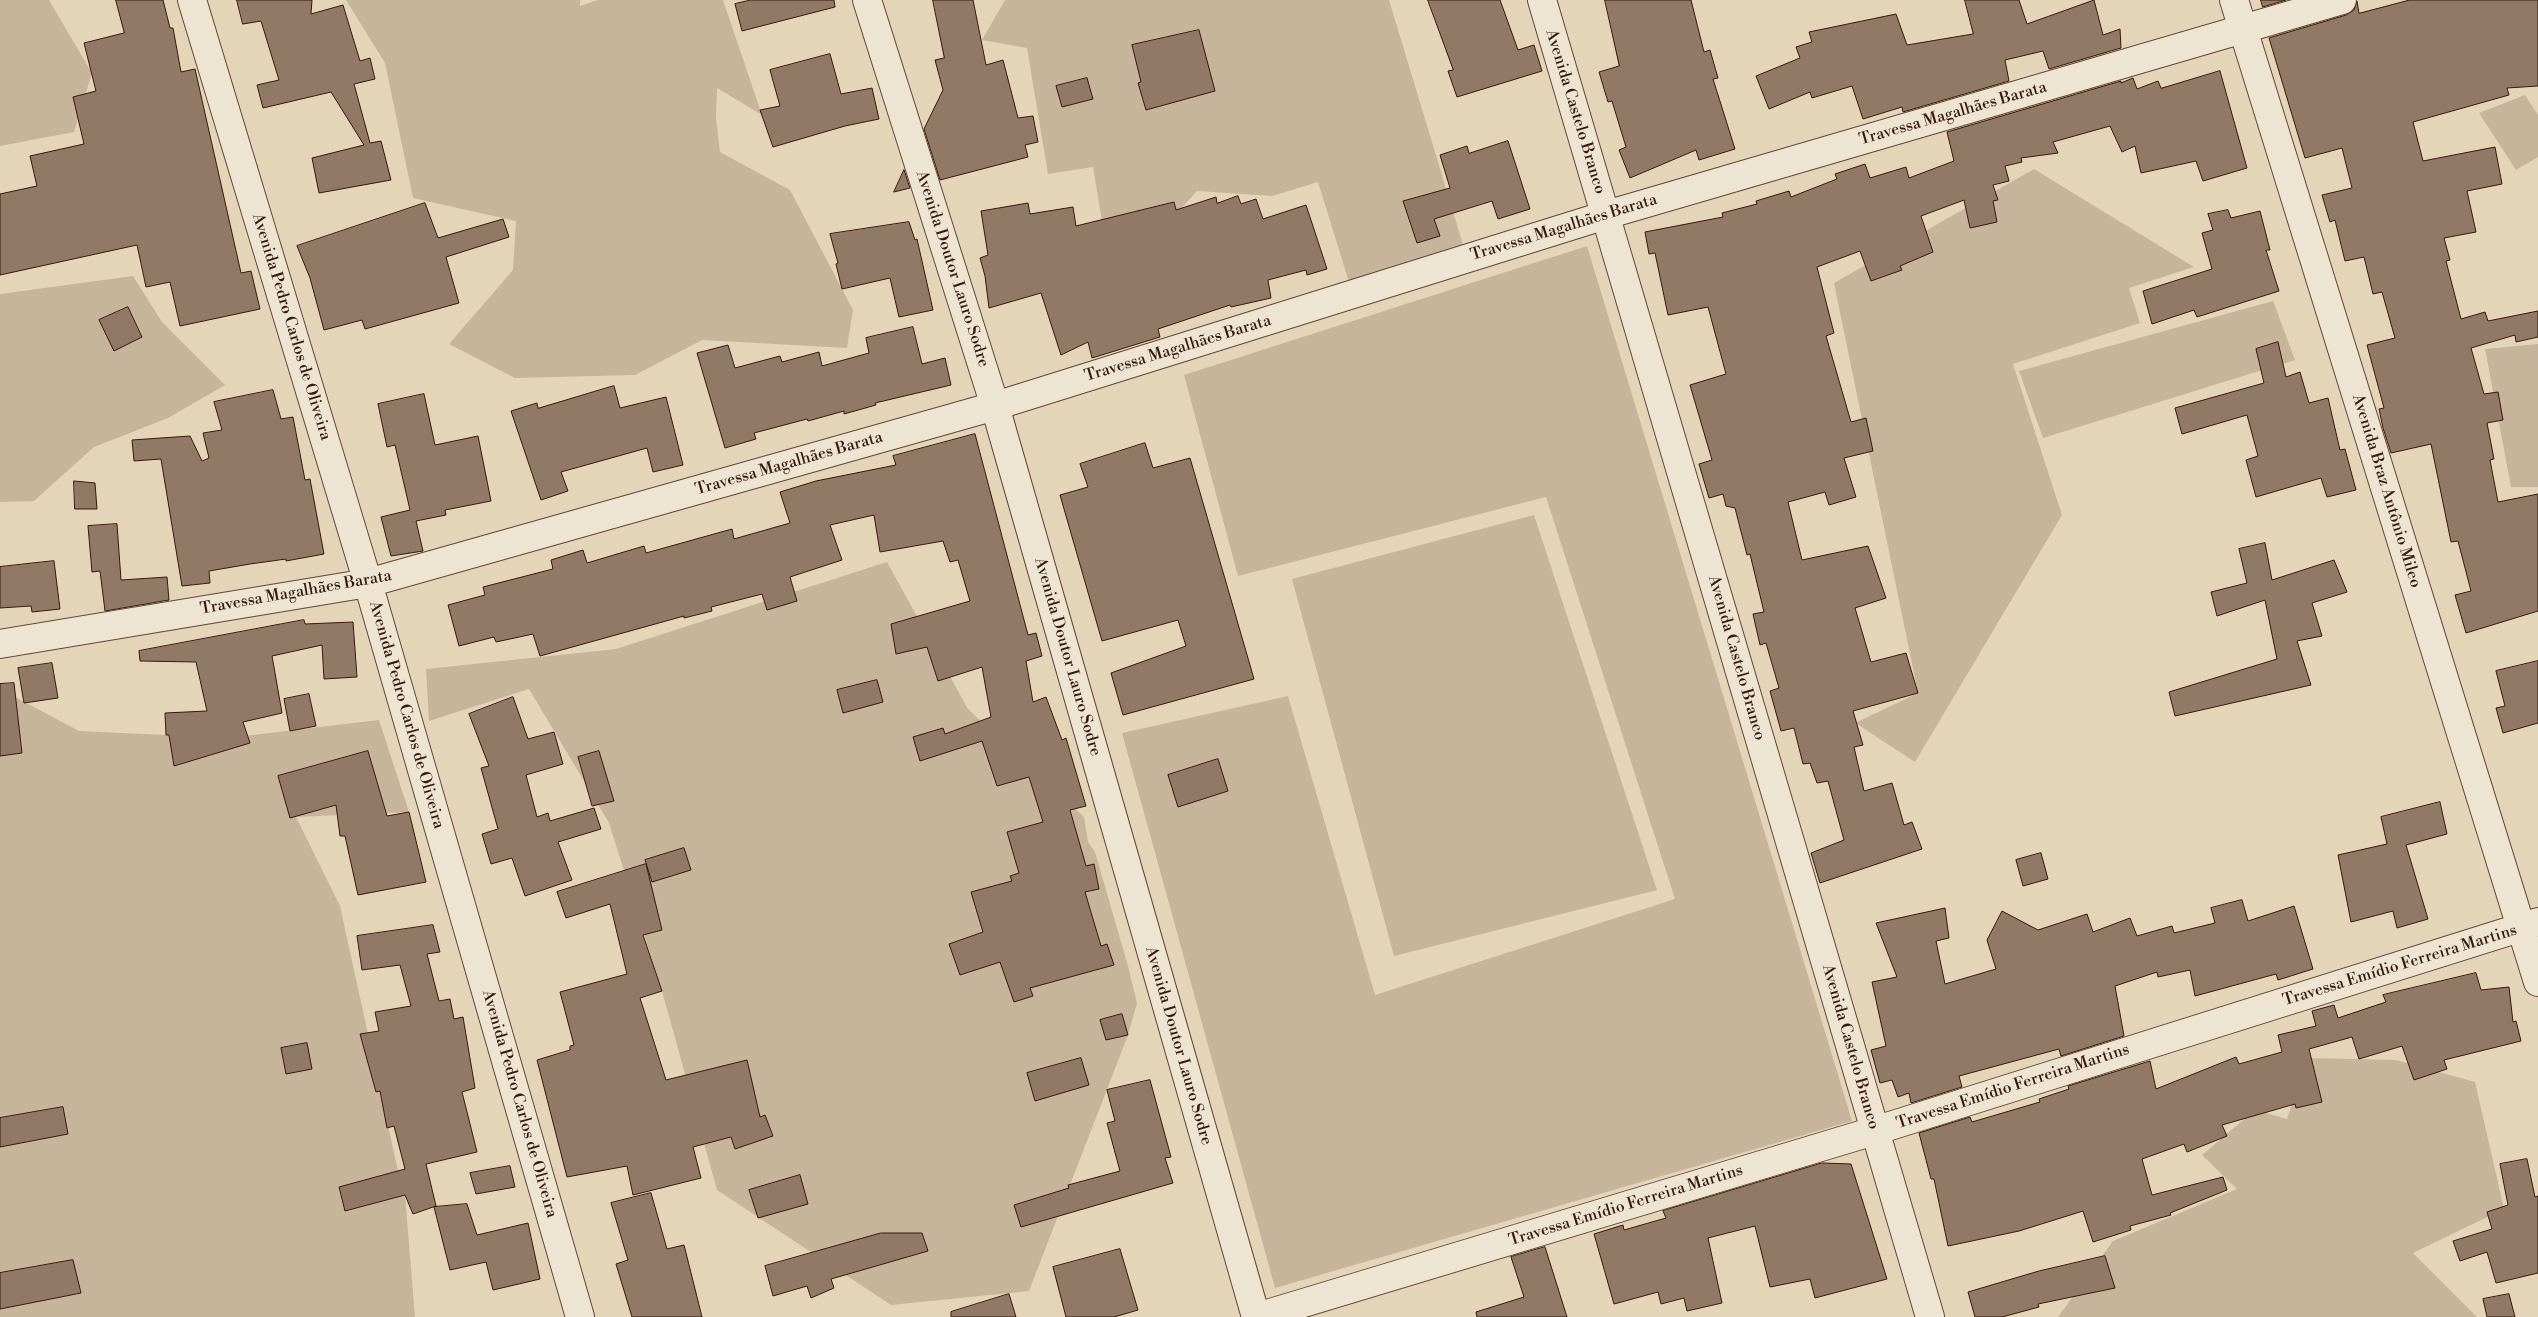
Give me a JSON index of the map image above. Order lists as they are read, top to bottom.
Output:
{
  "streets": {
    "street": [
      "Avenida Castelo Branco",
      "Travessa Magalhães Barata",
      "Avenida Doutor Lauro Sodre",
      "Avenida Pedro Carlos de Oliveira",
      "Avenida Braz Antônio Mileo",
      "Travessa Emídio Ferreira Martins"
    ]
  },
  "crossings": [
    ["Avenida Castelo Branco", "Travessa Magalhães Barata"],
    ["Avenida Castelo Branco", "Travessa Emídio Ferreira Martins"],
    ["Travessa Magalhães Barata", "Avenida Doutor Lauro Sodre"],
    ["Travessa Magalhães Barata", "Avenida Pedro Carlos de Oliveira"],
    ["Travessa Magalhães Barata", "Avenida Braz Antônio Mileo"],
    ["Avenida Doutor Lauro Sodre", "Travessa Emídio Ferreira Martins"],
    ["Avenida Braz Antônio Mileo", "Travessa Emídio Ferreira Martins"]
  ]
}
